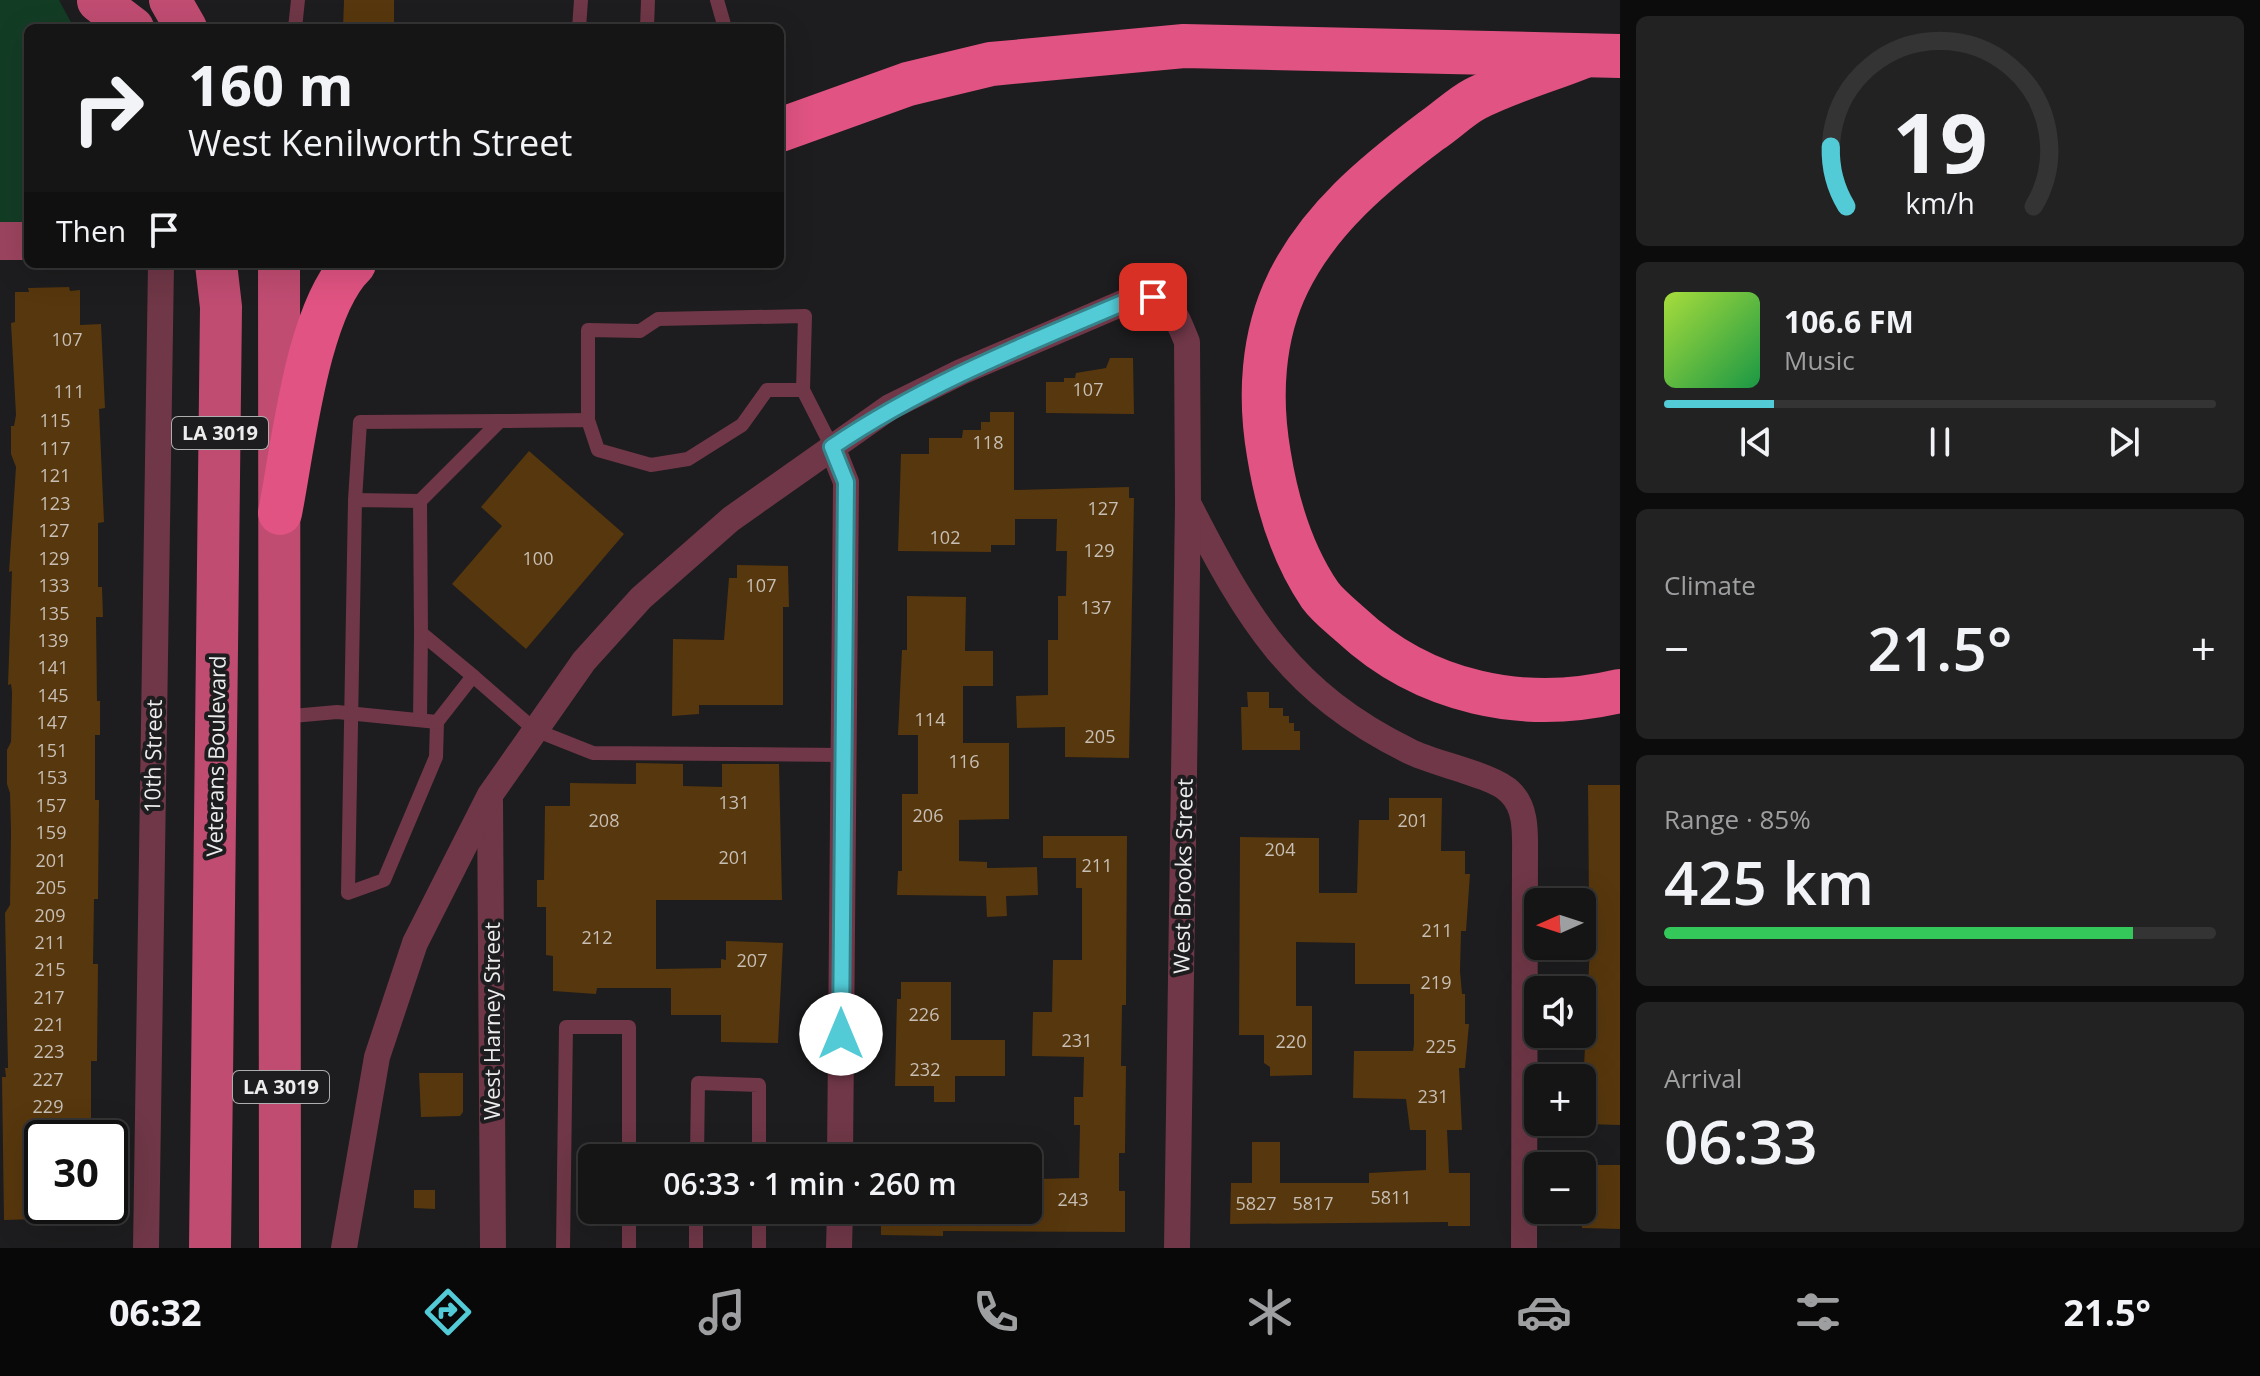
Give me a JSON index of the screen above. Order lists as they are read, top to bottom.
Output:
{
  "streets": {
    "main road": ["LA 3019", "Veterans Boulevard"],
    "street": ["10th Street", "West Brooks Street", "West Harney Street"]
  },
  "house_numbers": [
    "107",
    "107",
    "111",
    "115",
    "118",
    "117",
    "121",
    "123",
    "127",
    "127",
    "102",
    "129",
    "129",
    "100",
    "133",
    "107",
    "137",
    "135",
    "139",
    "141",
    "145",
    "114",
    "147",
    "205",
    "151",
    "116",
    "153",
    "131",
    "157",
    "206",
    "208",
    "201",
    "159",
    "204",
    "201",
    "201",
    "211",
    "205",
    "209",
    "211",
    "212",
    "211",
    "207",
    "215",
    "219",
    "217",
    "226",
    "221",
    "231",
    "220",
    "225",
    "223",
    "232",
    "227",
    "231",
    "229",
    "5811",
    "243",
    "5827",
    "5817"
  ],
  "north": "left",
  "page": {
    "turn": ["160 m", "West Kenilworth Street"],
    "then": "Then",
    "song": ["106.6 FM", "Music"],
    "tile": [
      "Climate",
      ["Range · 85%", "425 km"],
      ["Arrival", "06:33"]
    ],
    "heat": ["−", "21.5°", "+"],
    "map_buttons": ["+", "−"],
    "limit": "30",
    "trip": "06:33 · 1 min · 260 m",
    "tabs": ["06:32", "21.5°"],
    "gauge": ["19", "km/h"]
  }
}
